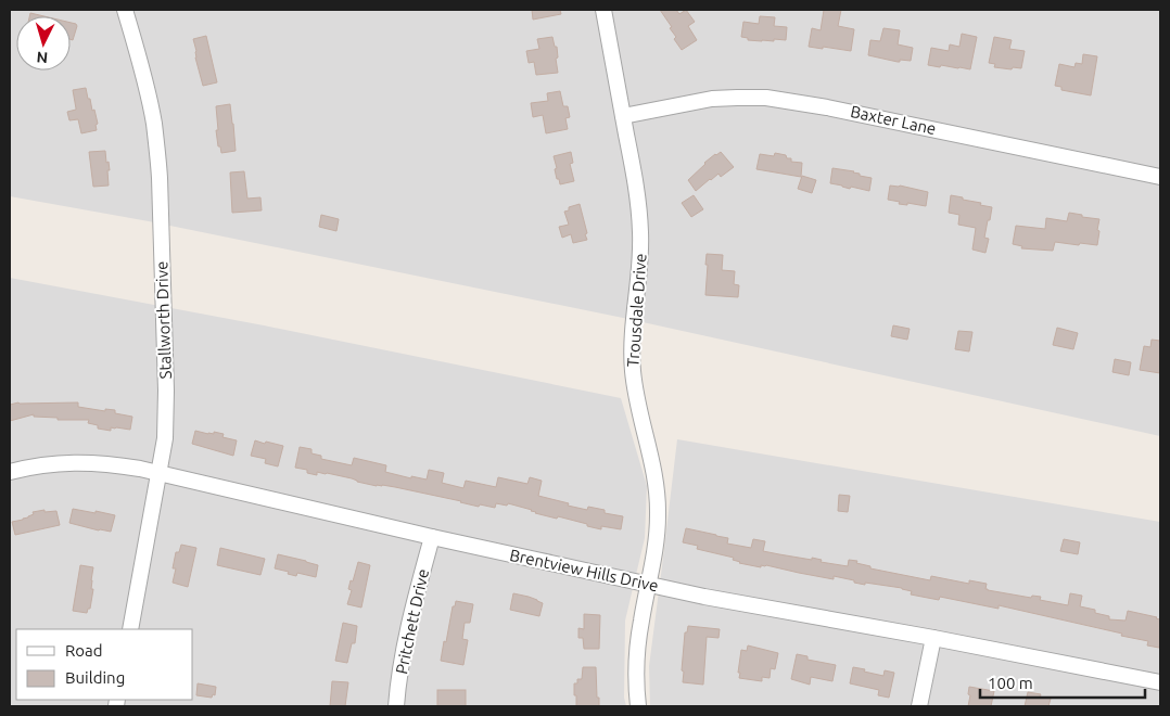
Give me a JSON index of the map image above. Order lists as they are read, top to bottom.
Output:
{
  "streets": {
    "street": [
      "Baxter Lane",
      "Trousdale Drive",
      "Stallworth Drive",
      "Brentview Hills Drive",
      "Pritchett Drive"
    ]
  },
  "crossings": [
    ["Baxter Lane", "Trousdale Drive"],
    ["Trousdale Drive", "Brentview Hills Drive"],
    ["Stallworth Drive", "Brentview Hills Drive"],
    ["Brentview Hills Drive", "Pritchett Drive"]
  ],
  "legend": ["Road", "Building"],
  "scale_bar": "100 m",
  "north": "bottom"
}
